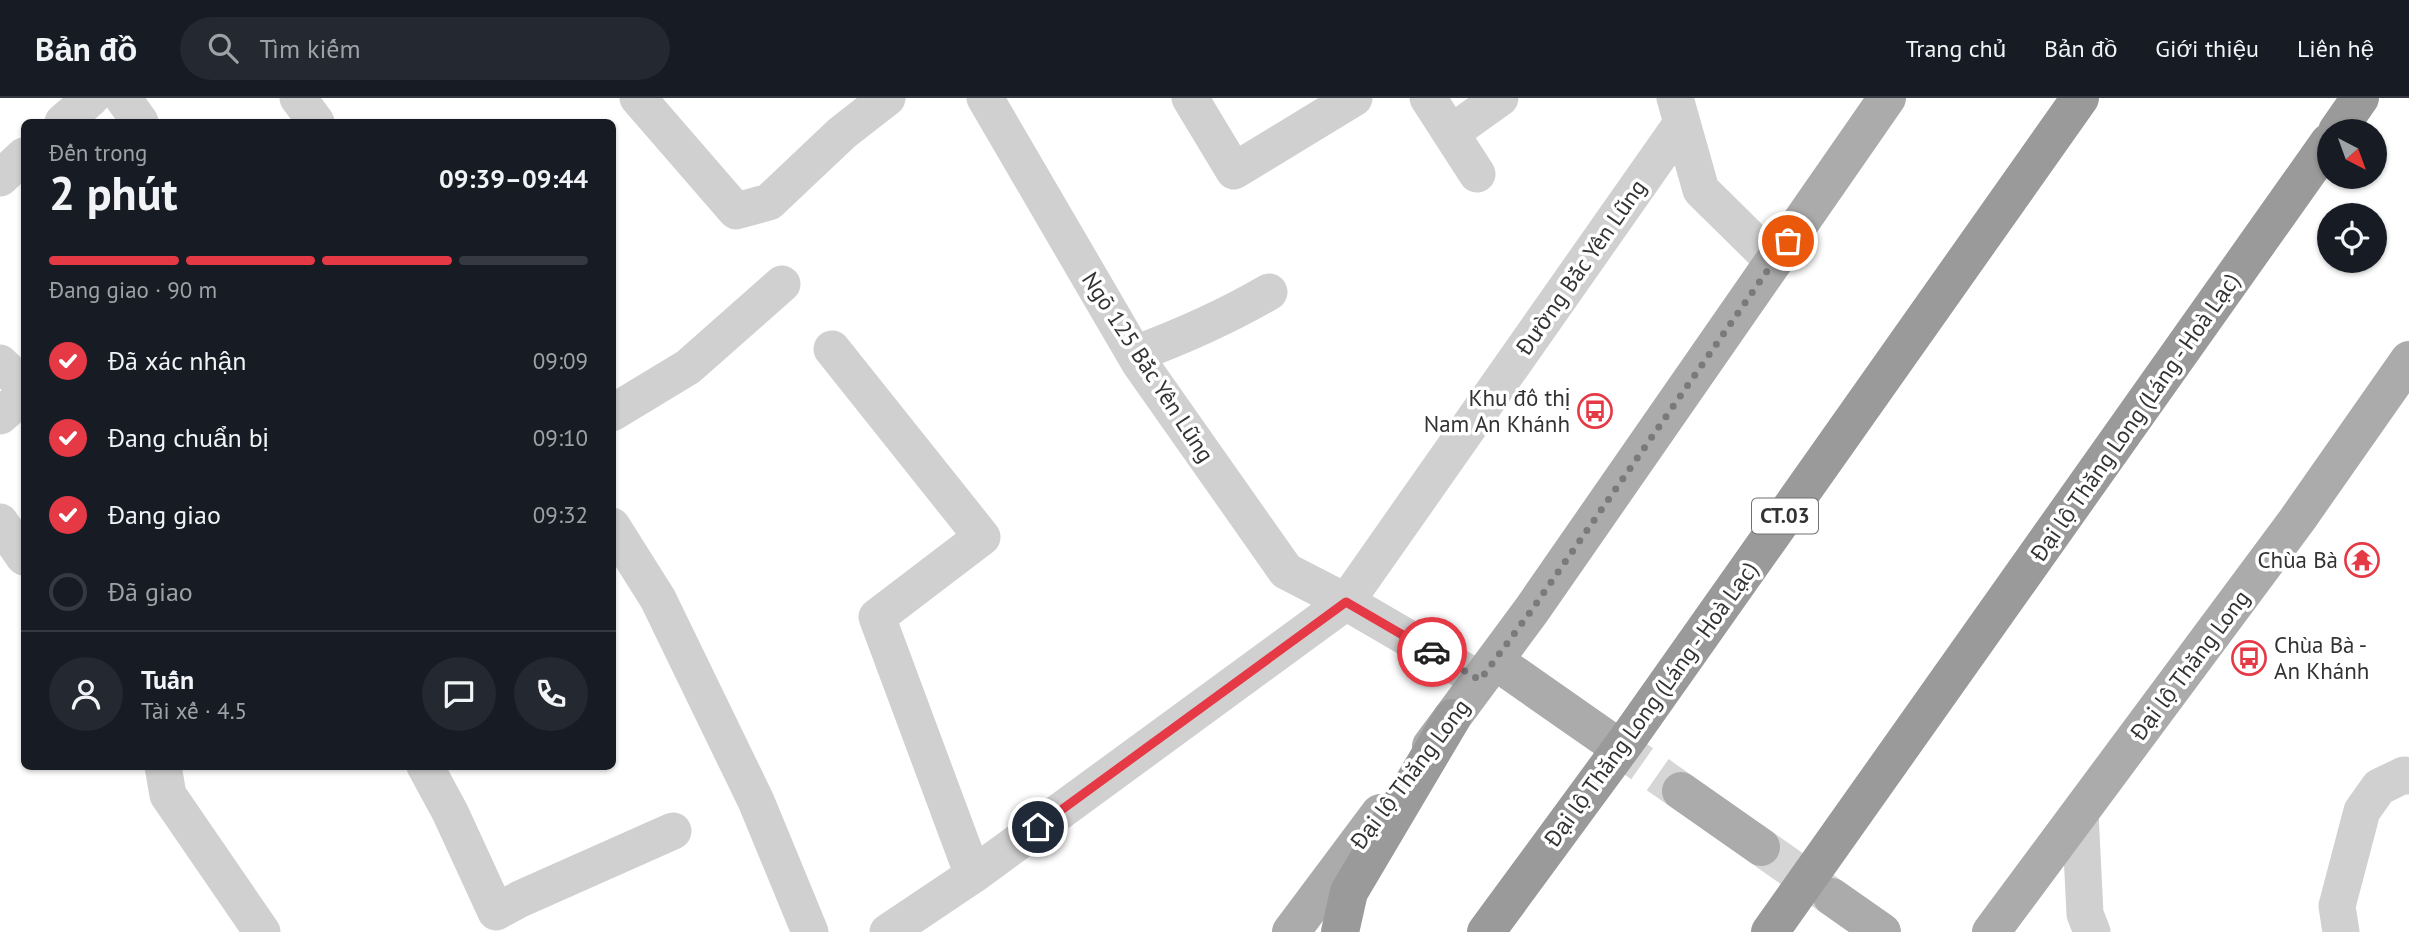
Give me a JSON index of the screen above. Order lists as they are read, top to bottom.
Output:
{
  "streets": {
    "highway": ["Đại lộ Thăng Long (Láng - Hoà Lạc)", "CT.03"],
    "main road": ["Đại lộ Thăng Long"],
    "street": ["Đường Bắc Yên Lũng", "Ngõ 125 Bắc Yên Lũng"]
  },
  "crossings": [
    ["Đường Bắc Yên Lũng", "Ngõ 125 Bắc Yên Lũng"],
    ["Ngõ 125 Bắc Yên Lũng", "Đại lộ Thăng Long"]
  ],
  "places": {
    "bus stop": ["Khu đô thị Nam An Khánh", "Chùa Bà - An Khánh"],
    "temple": ["Chùa Bà"]
  },
  "north": "bottom right",
  "page": {
    "header": "Bản đồ",
    "search": "Tìm kiếm",
    "nav": [
      "Trang chủ",
      "Bản đồ",
      "Giới thiệu",
      "Liên hệ"
    ],
    "heading": ["2 phút", "Đến trong", "09:39–09:44"],
    "panel": ["Tuấn", "Tài xế · 4.5"],
    "bar": "Đang giao · 90 m",
    "list": [
      ["Đã xác nhận", "09:09"],
      ["Đang chuẩn bị", "09:10"],
      ["Đang giao", "09:32"],
      "Đã giao"
    ]
  }
}
